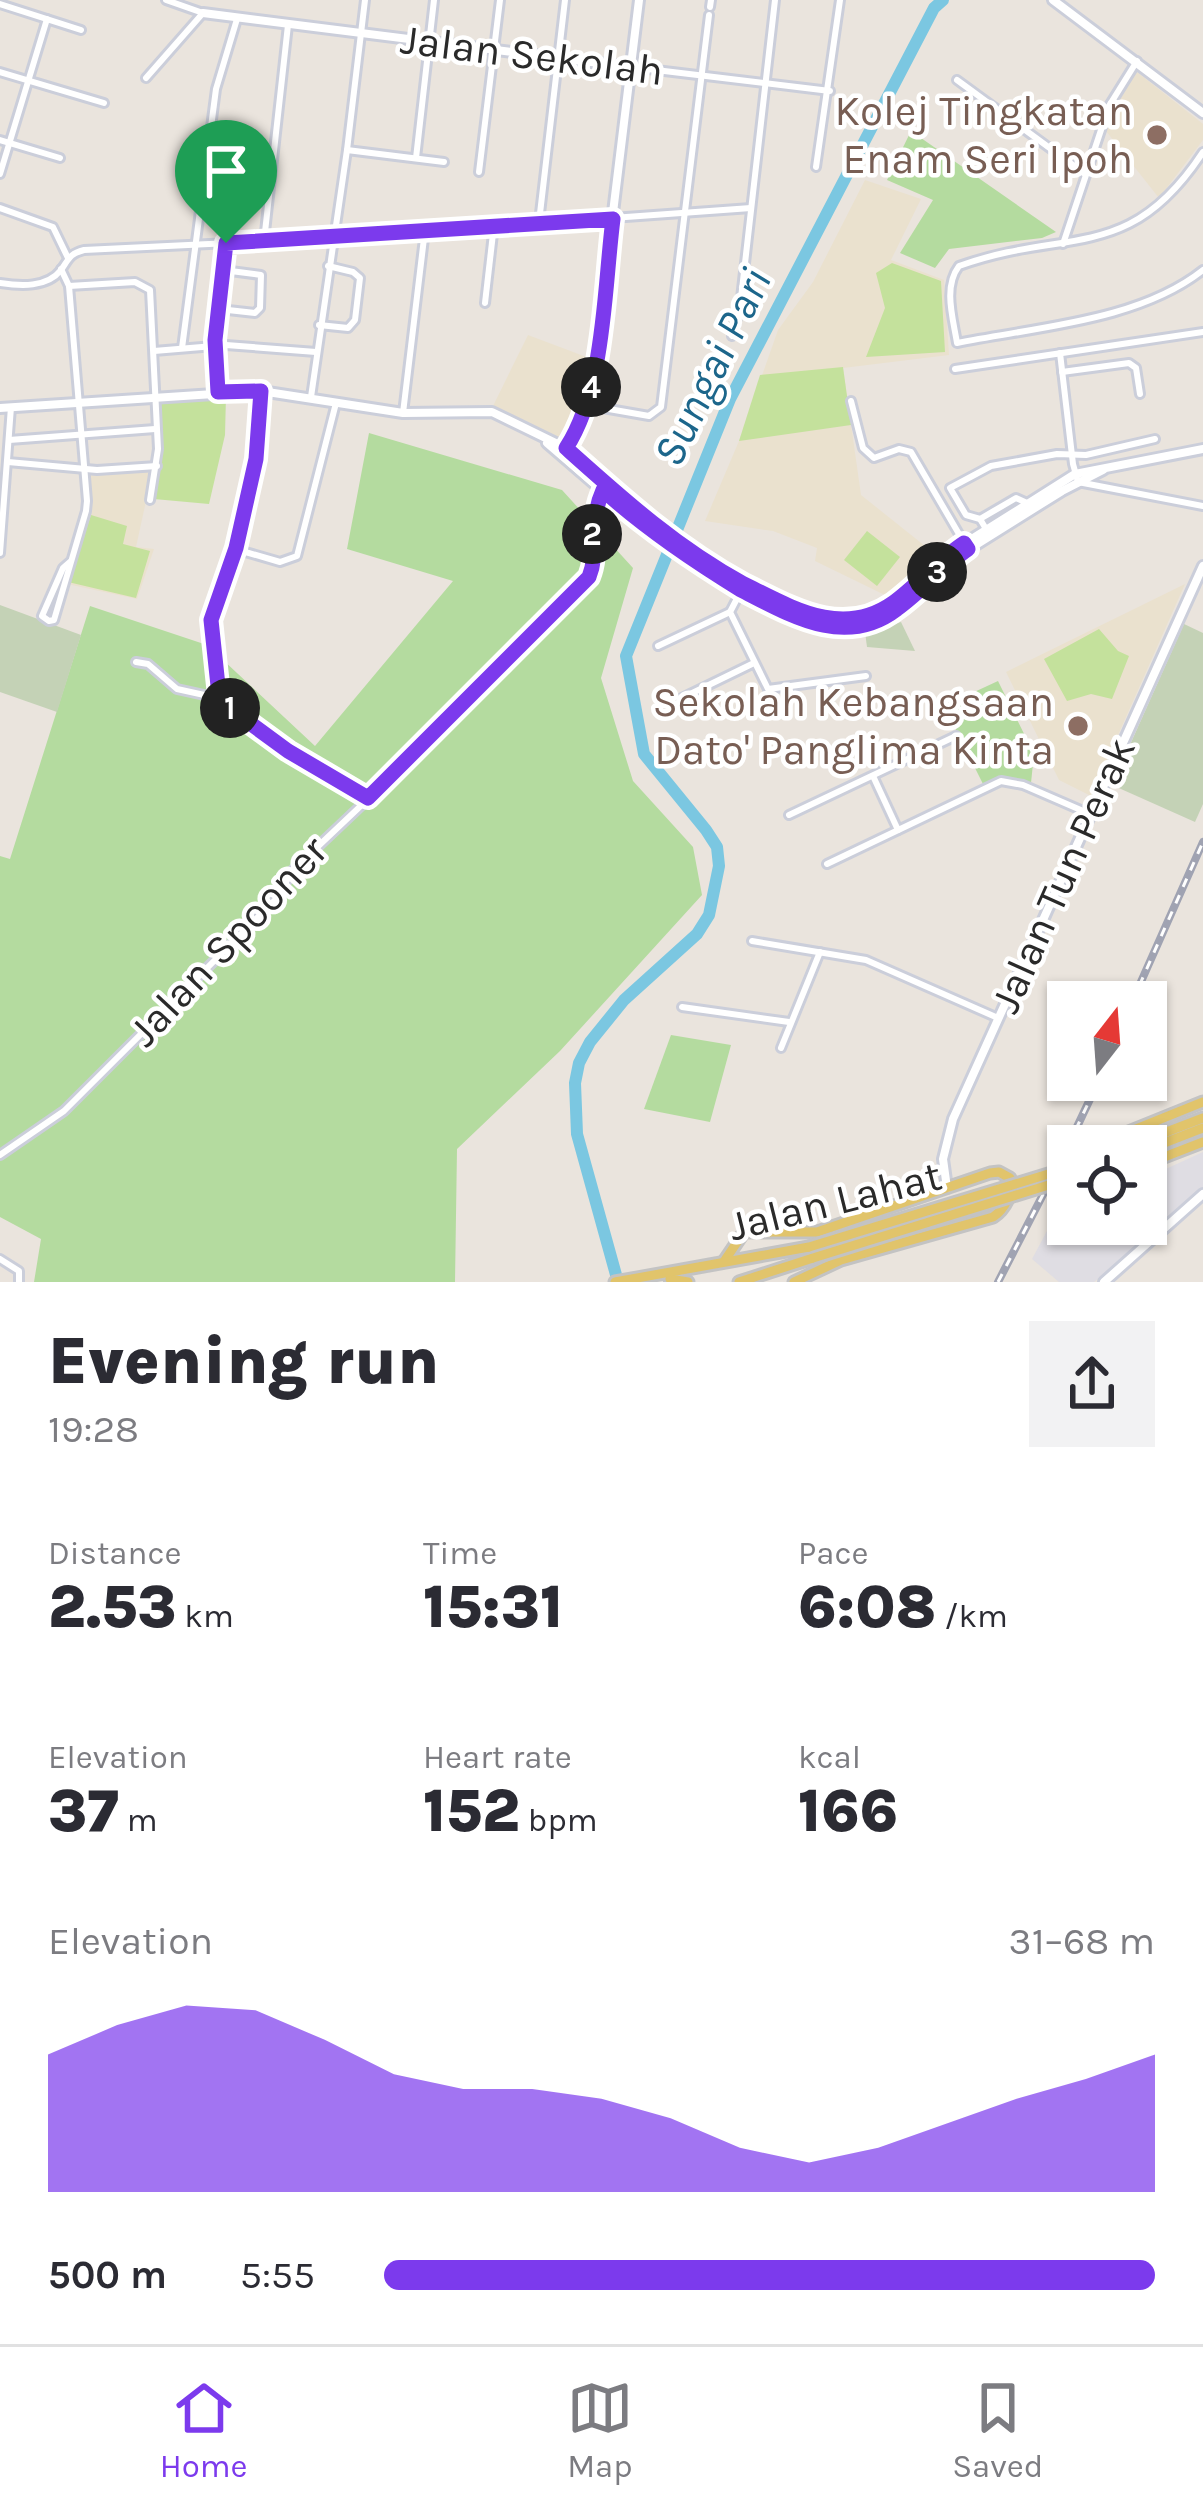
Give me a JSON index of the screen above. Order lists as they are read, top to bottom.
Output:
{
  "streets": {
    "main road": ["Jalan Sekolah", "Jalan Tun Perak", "Jalan Lahat"],
    "street": ["Jalan Spooner"]
  },
  "water": ["Sungai Pari"],
  "places": ["Kolej Tingkatan Enam Seri Ipoh", "Sekolah Kebangsaan Dato' Panglima Kinta"],
  "north": "top",
  "page": {
    "pins": [
      "4",
      "2",
      "3",
      "1"
    ],
    "heading": ["Evening run", "19:28"],
    "stats": [
      ["Distance", "2.53 km"],
      ["Time", "15:31"],
      ["Pace", "6:08 /km"],
      ["Elevation", "37 m"],
      ["Heart rate", "152 bpm"],
      ["kcal", "166"]
    ],
    "chart": ["Elevation", "31–68 m"],
    "list": [
      {
        "name": "500 m",
        "note": "5:55"
      }
    ],
    "tabs": ["Home", "Map", "Saved"]
  }
}
